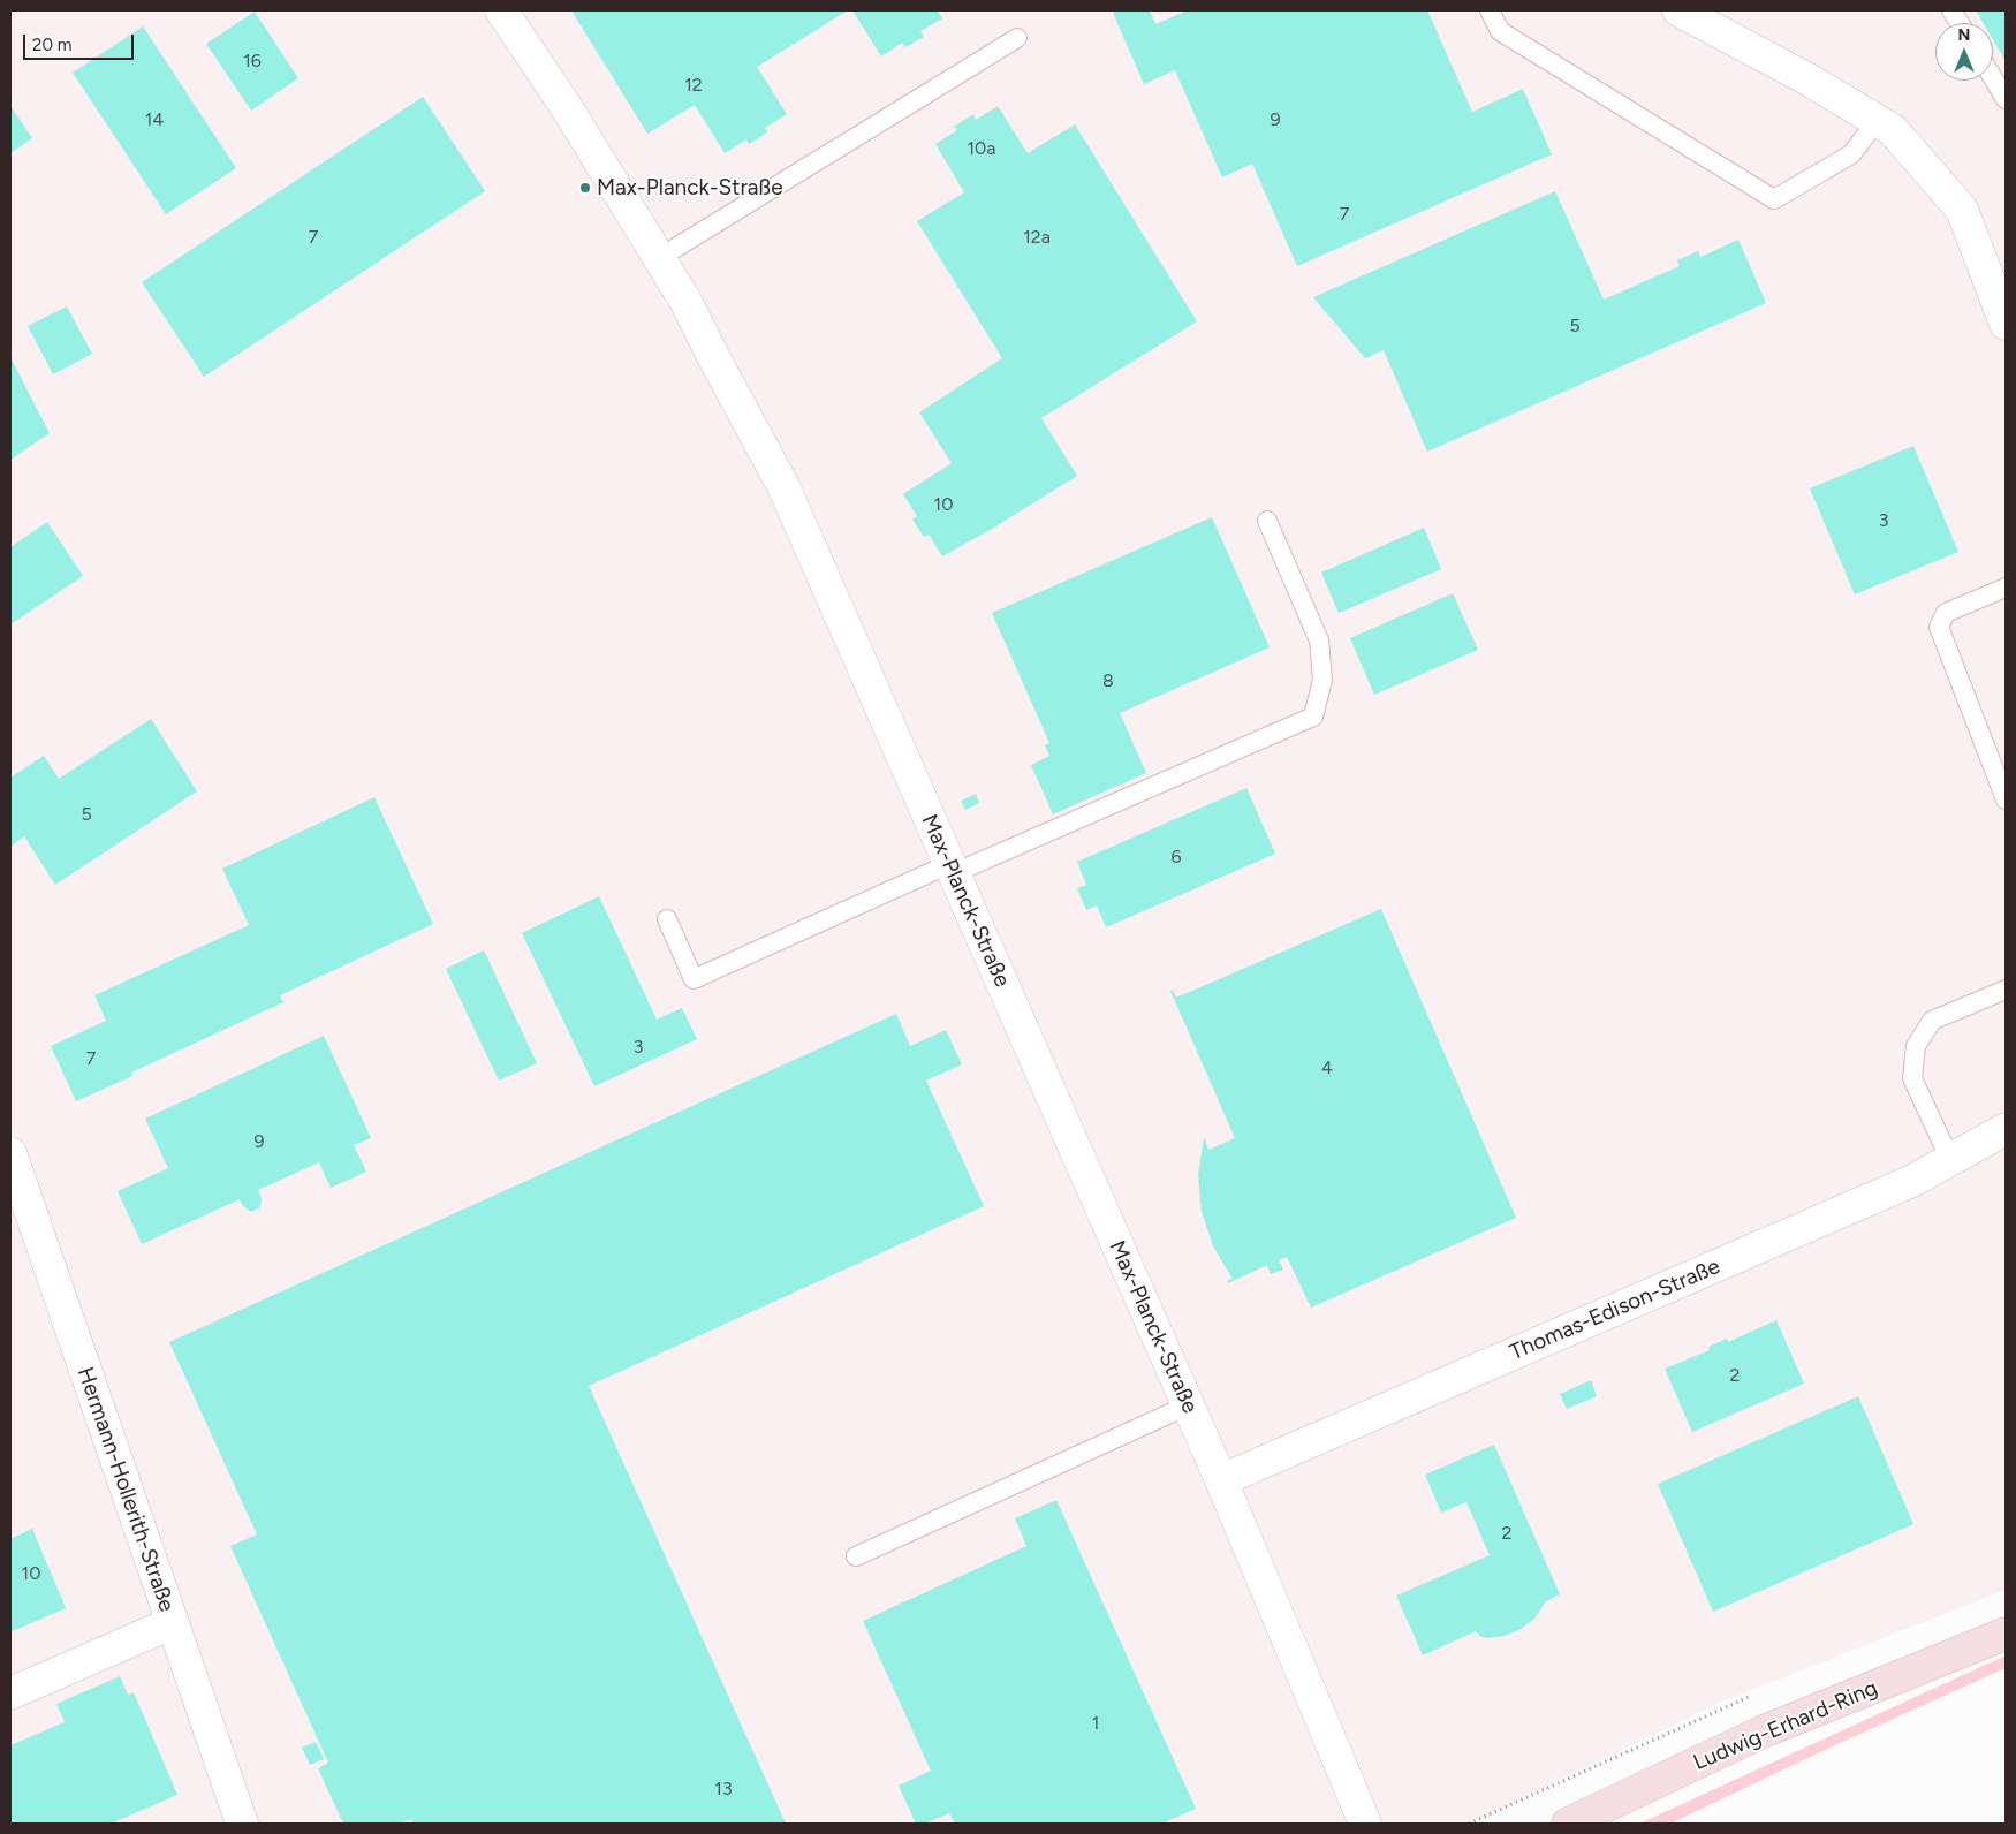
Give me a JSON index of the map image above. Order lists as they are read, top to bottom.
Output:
{
  "streets": {
    "main road": ["Ludwig-Erhard-Ring"],
    "street": ["Max-Planck-Straße", "Thomas-Edison-Straße", "Hermann-Hollerith-Straße"]
  },
  "crossings": [
    ["Max-Planck-Straße", "Thomas-Edison-Straße"]
  ],
  "places": ["Max-Planck-Straße"],
  "house_numbers": [
    "16",
    "12",
    "14",
    "9",
    "10a",
    "7",
    "7",
    "12a",
    "5",
    "10",
    "3",
    "8",
    "5",
    "6",
    "3",
    "7",
    "4",
    "9",
    "2",
    "2",
    "10",
    "1",
    "13"
  ],
  "scale_bar": "20 m",
  "north": "top"
}
